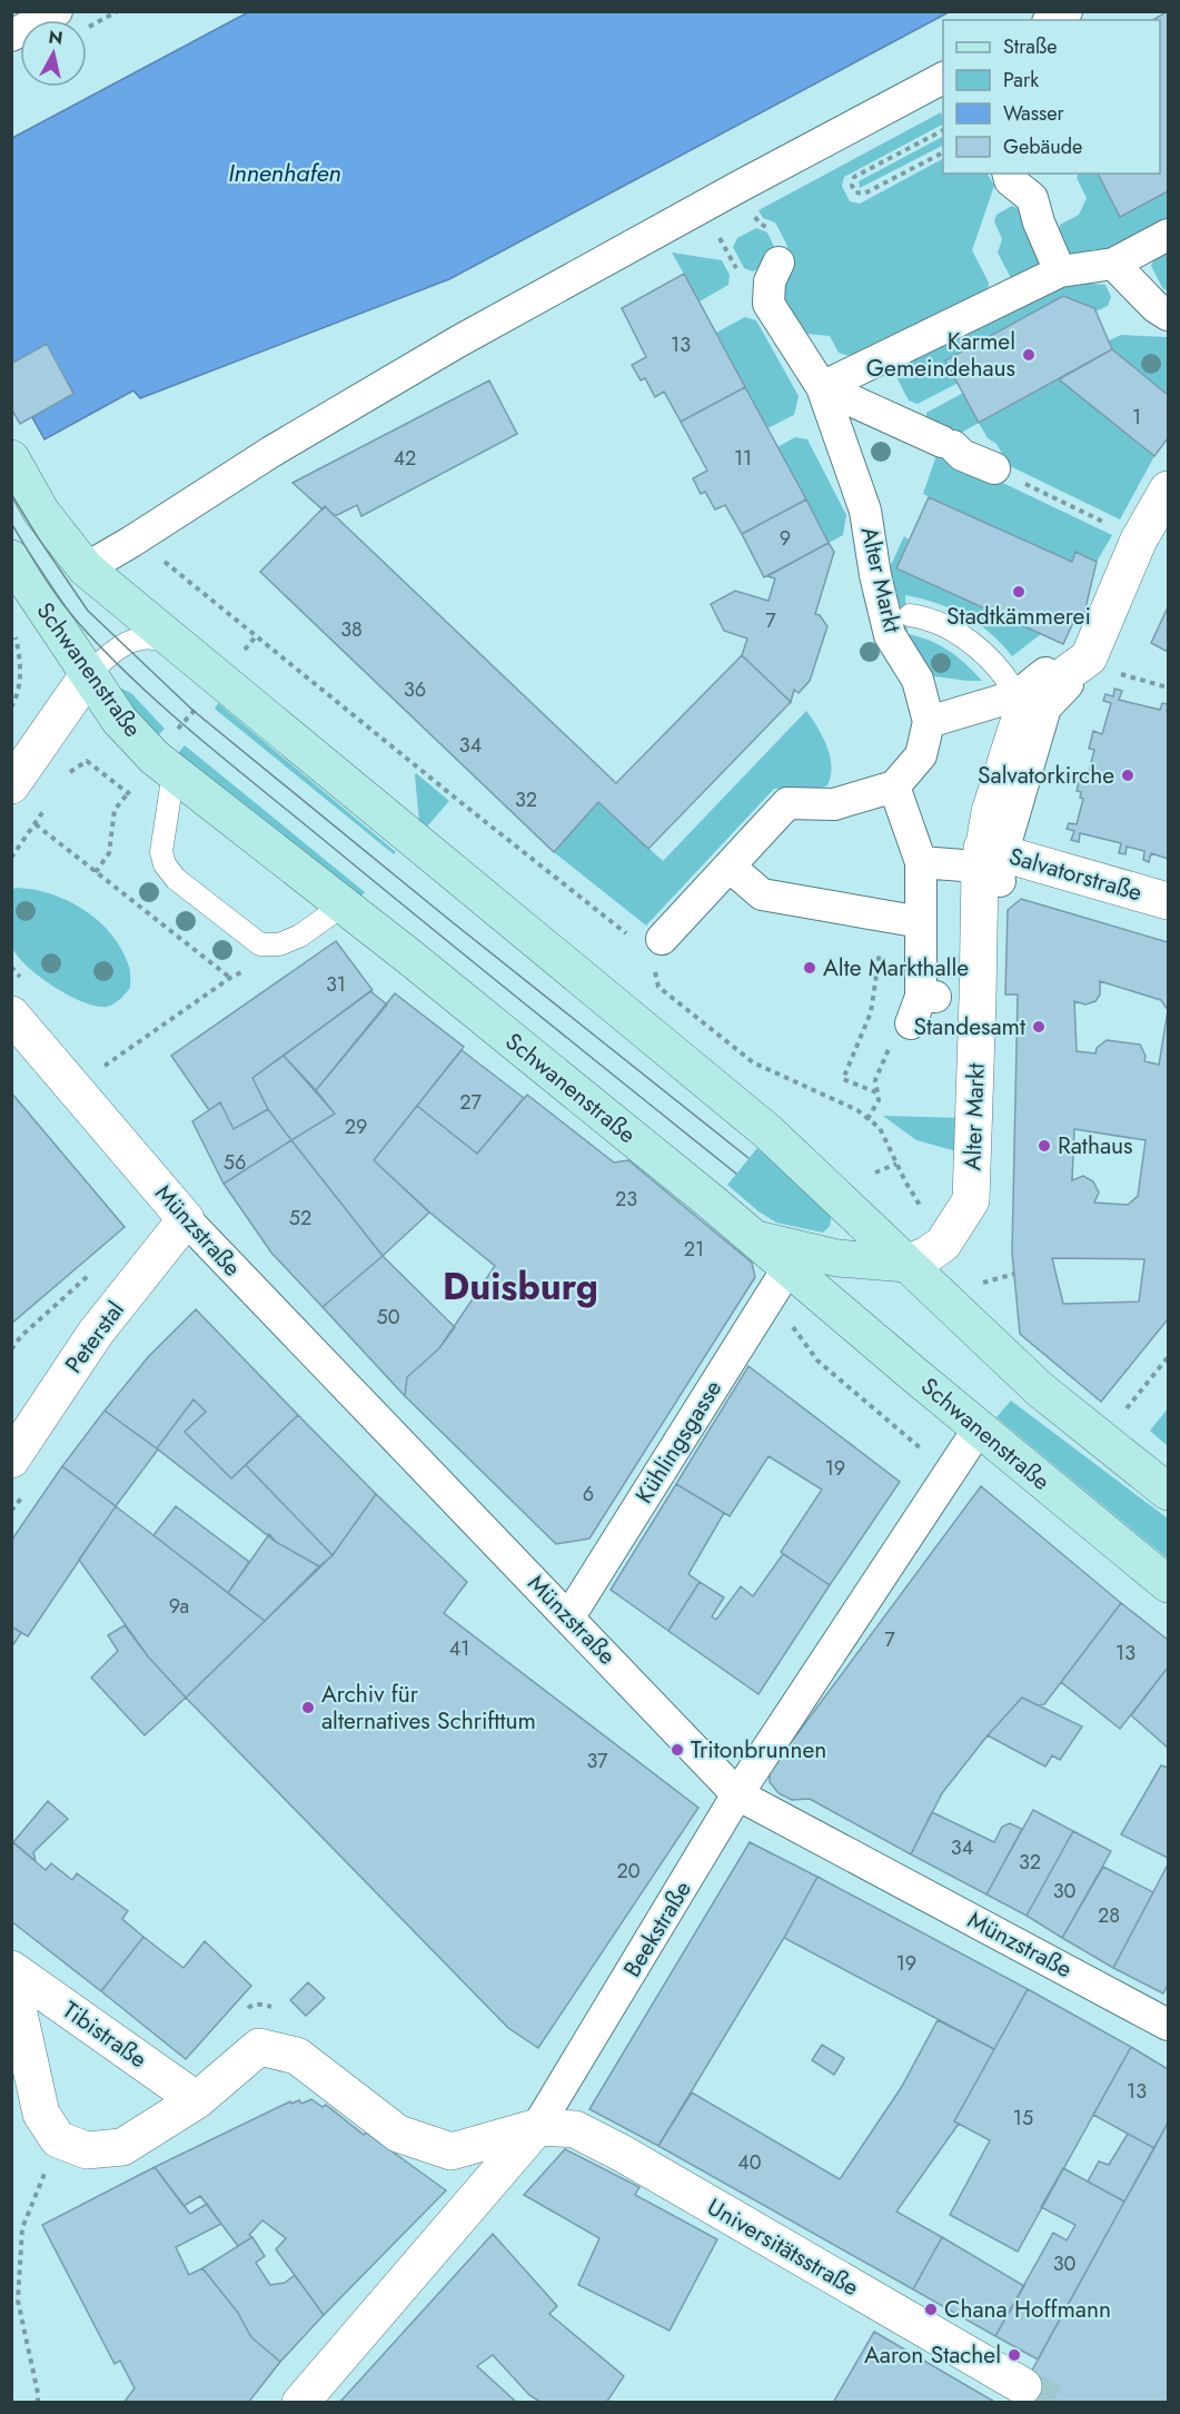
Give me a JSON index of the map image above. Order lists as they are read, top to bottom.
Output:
{
  "streets": {
    "main road": ["Schwanenstraße"],
    "street": [
      "Alter Markt",
      "Salvatorstraße",
      "Münzstraße",
      "Peterstal",
      "Kühlingsgasse",
      "Beekstraße",
      "Tibistraße",
      "Universitätsstraße"
    ]
  },
  "crossings": [
    ["Alter Markt", "Salvatorstraße"],
    ["Schwanenstraße", "Kühlingsgasse"],
    ["Schwanenstraße", "Beekstraße"],
    ["Münzstraße", "Peterstal"],
    ["Münzstraße", "Kühlingsgasse"],
    ["Münzstraße", "Beekstraße"],
    ["Beekstraße", "Universitätsstraße"],
    ["Tibistraße", "Universitätsstraße"]
  ],
  "districts": ["Duisburg"],
  "water": ["Innenhafen"],
  "places": [
    "Karmel Gemeindehaus",
    "Stadtkämmerei",
    "Salvatorkirche",
    "Alte Markthalle",
    "Standesamt",
    "Rathaus",
    "Archiv für alternatives Schrifttum",
    "Tritonbrunnen",
    "Chana Hoffmann",
    "Aaron Stachel"
  ],
  "house_numbers": [
    "13",
    "1",
    "42",
    "11",
    "9",
    "7",
    "38",
    "36",
    "34",
    "32",
    "31",
    "27",
    "29",
    "56",
    "23",
    "52",
    "21",
    "50",
    "19",
    "6",
    "9a",
    "7",
    "41",
    "13",
    "37",
    "34",
    "32",
    "20",
    "30",
    "28",
    "19",
    "13",
    "15",
    "40",
    "30"
  ],
  "legend": [
    "Straße",
    "Park",
    "Wasser",
    "Gebäude"
  ],
  "north": "top"
}
